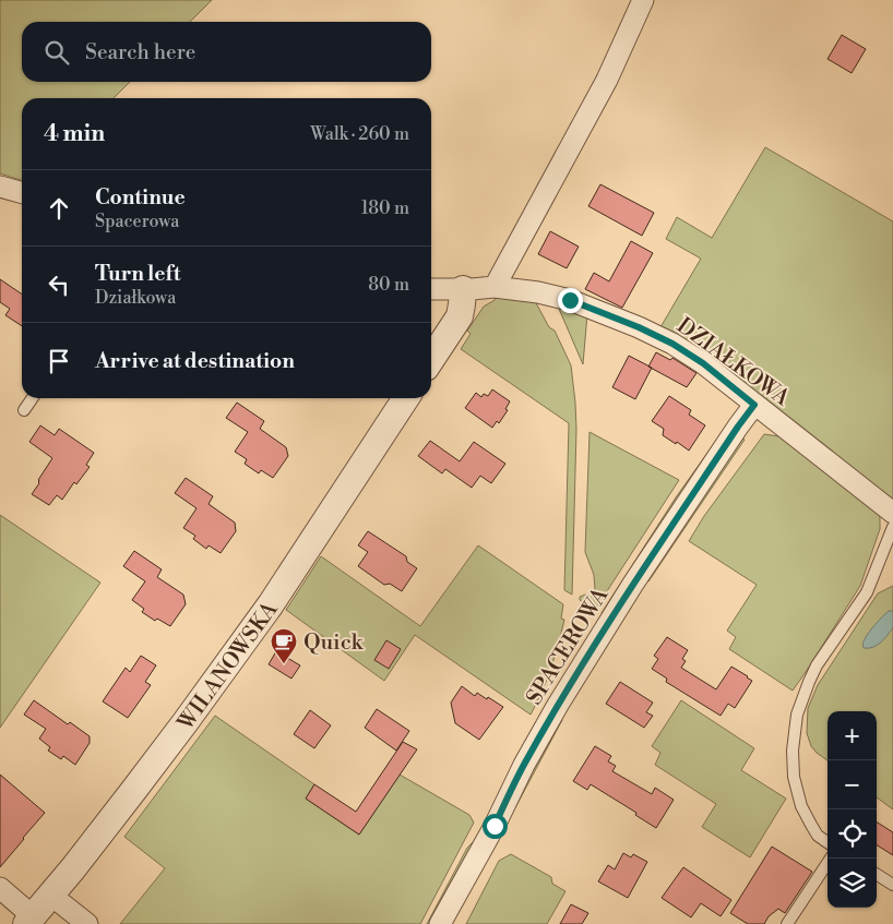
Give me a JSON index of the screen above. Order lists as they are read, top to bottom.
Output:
{
  "streets": {
    "street": ["DZIAŁKOWA", "SPACEROWA", "WILANOWSKA"]
  },
  "crossings": [
    ["DZIAŁKOWA", "SPACEROWA"]
  ],
  "places": {
    "cafe": ["Quick"]
  },
  "page": {
    "search": "Search here",
    "heading": ["4 min", "Walk · 260 m"],
    "list": [
      ["Continue", "Spacerowa", "180 m"],
      ["Turn left", "Działkowa", "80 m"],
      "Arrive at destination"
    ],
    "map_buttons": ["+", "−"]
  }
}
